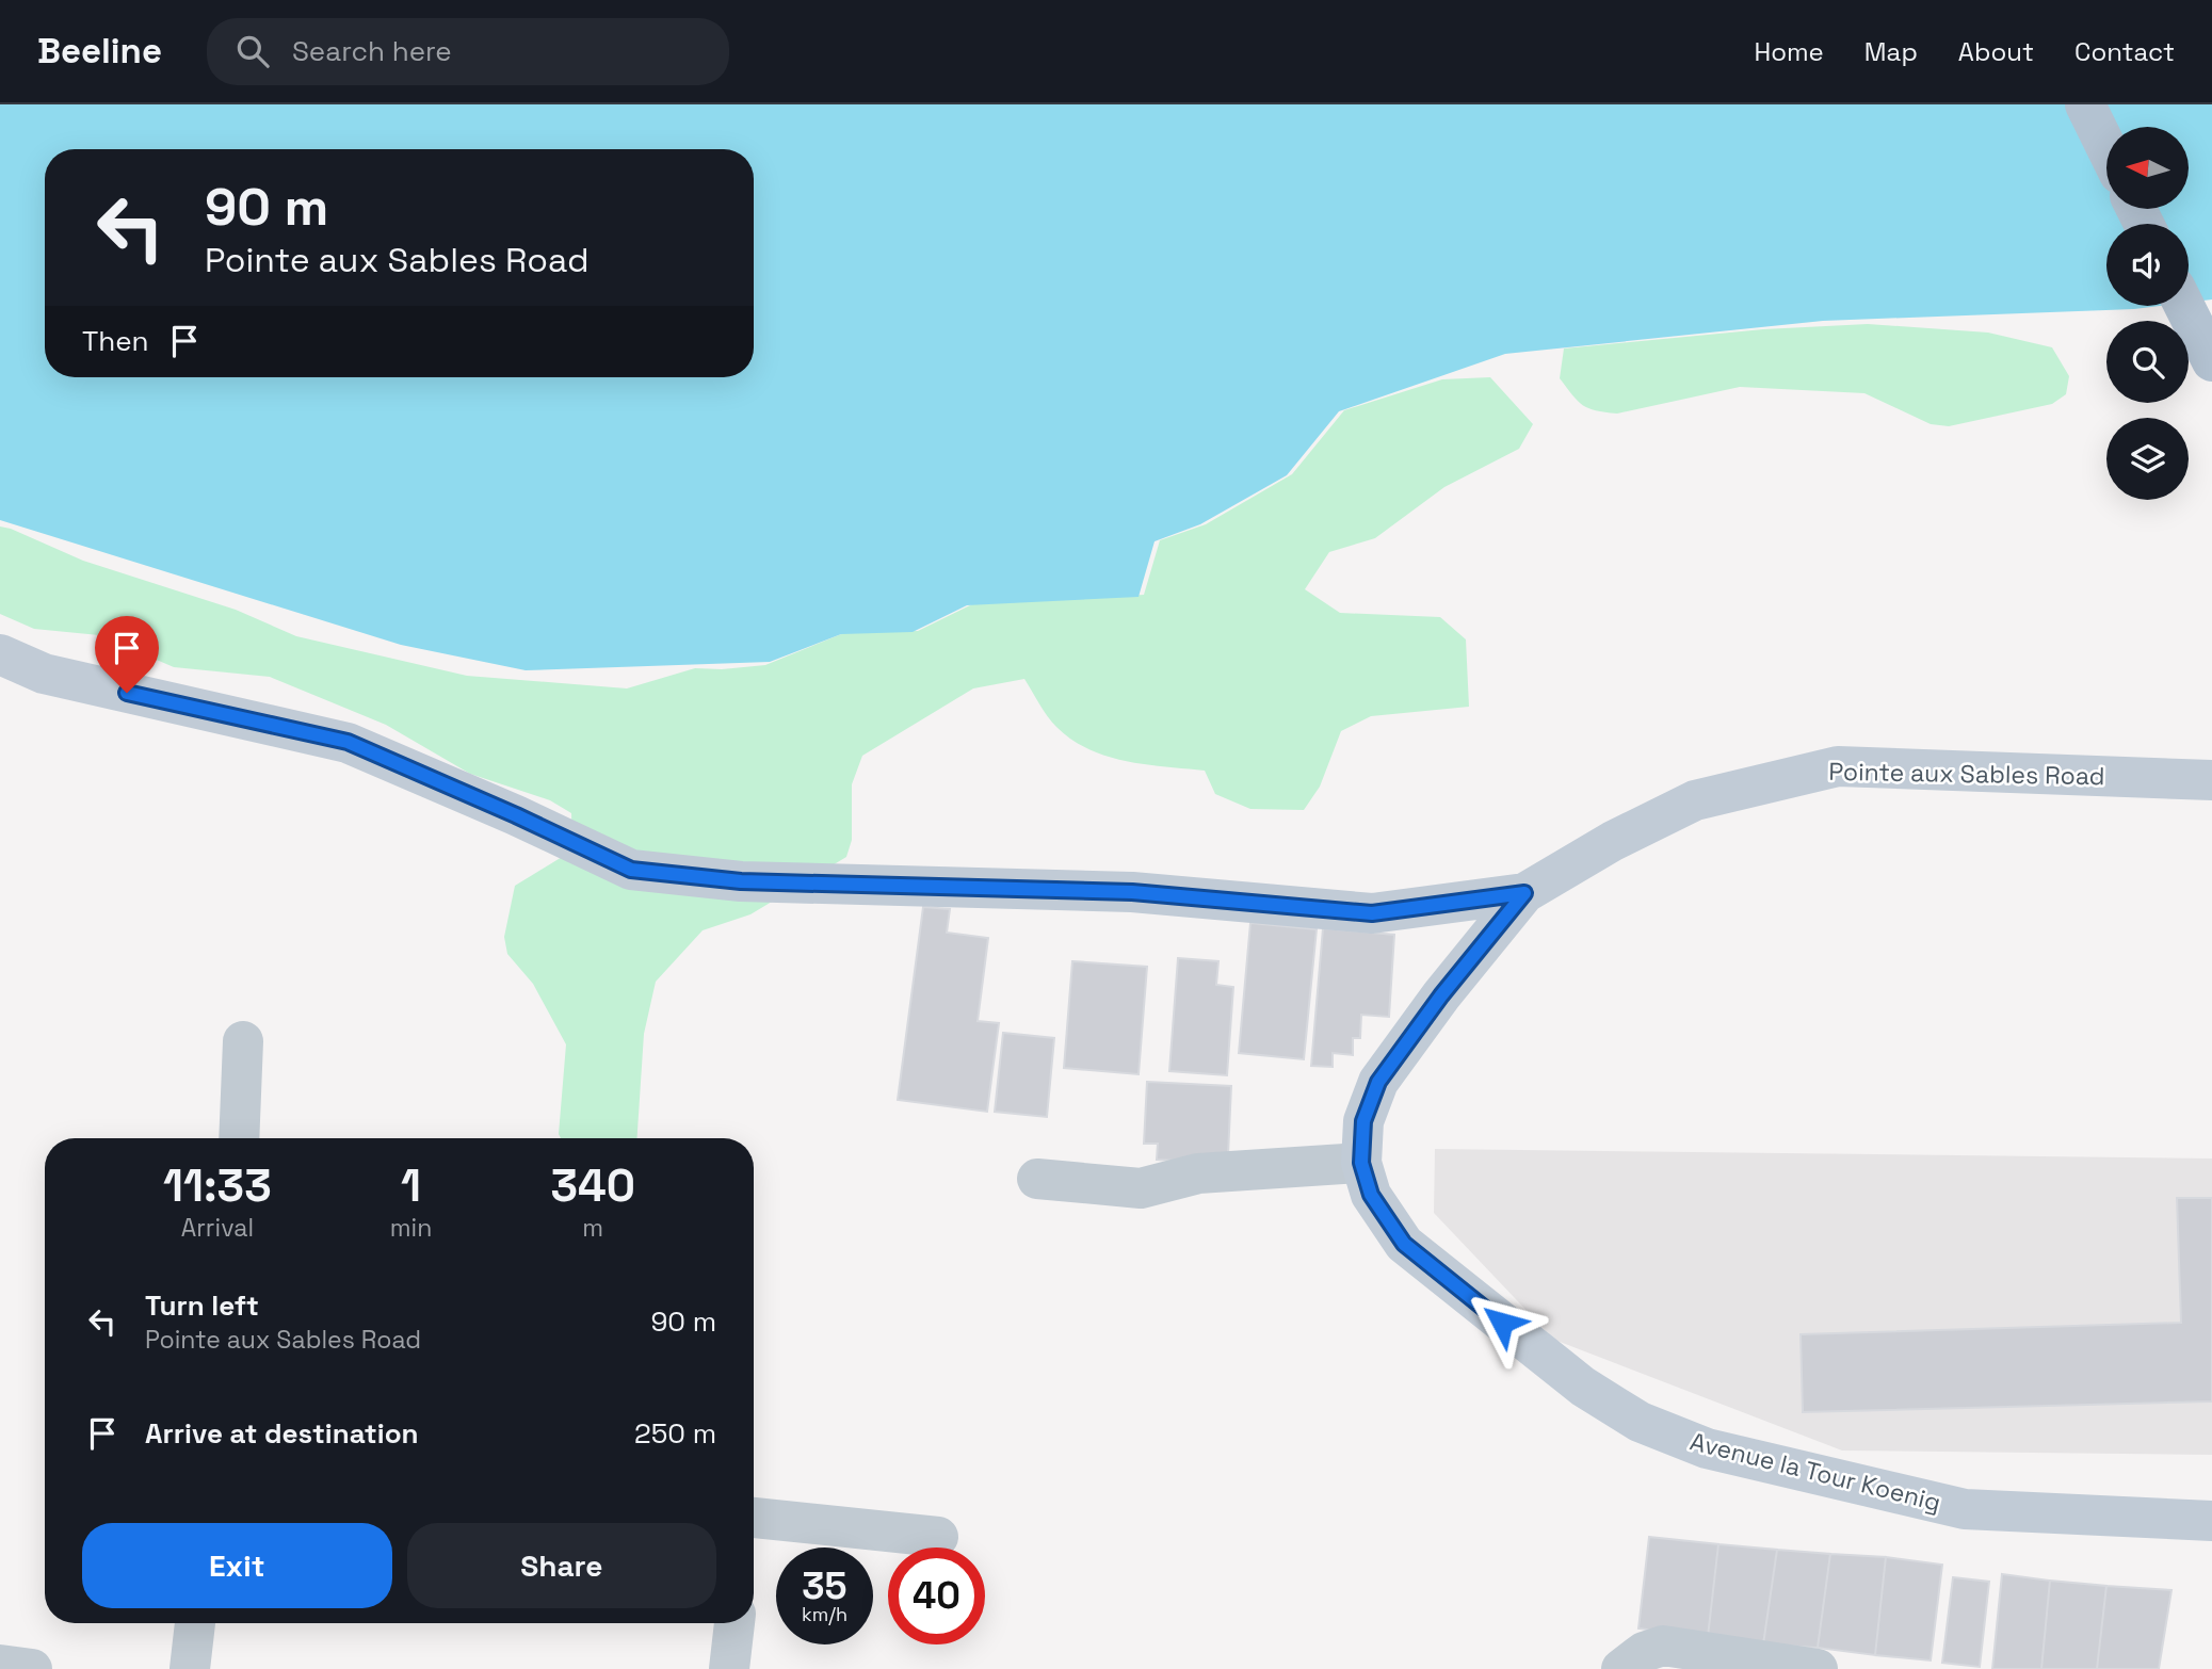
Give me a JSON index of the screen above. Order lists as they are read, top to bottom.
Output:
{
  "streets": {
    "main road": ["Pointe aux Sables Road", "Avenue la Tour Koenig"]
  },
  "crossings": [
    ["Pointe aux Sables Road", "Avenue la Tour Koenig"]
  ],
  "north": "left",
  "page": {
    "header": "Beeline",
    "search": "Search here",
    "nav": [
      "Home",
      "Map",
      "About",
      "Contact"
    ],
    "turn": ["90 m", "Pointe aux Sables Road"],
    "then": "Then",
    "eta": [
      "11:33",
      "Arrival",
      "1",
      "min",
      "340",
      "m"
    ],
    "list": [
      {
        "name": "Turn left",
        "note": "Pointe aux Sables Road",
        "value": "90 m"
      },
      {
        "name": "Arrive at destination",
        "value": "250 m"
      }
    ],
    "buttons": ["Exit", "Share"],
    "speed": "35 km/h",
    "limit": "40"
  }
}
